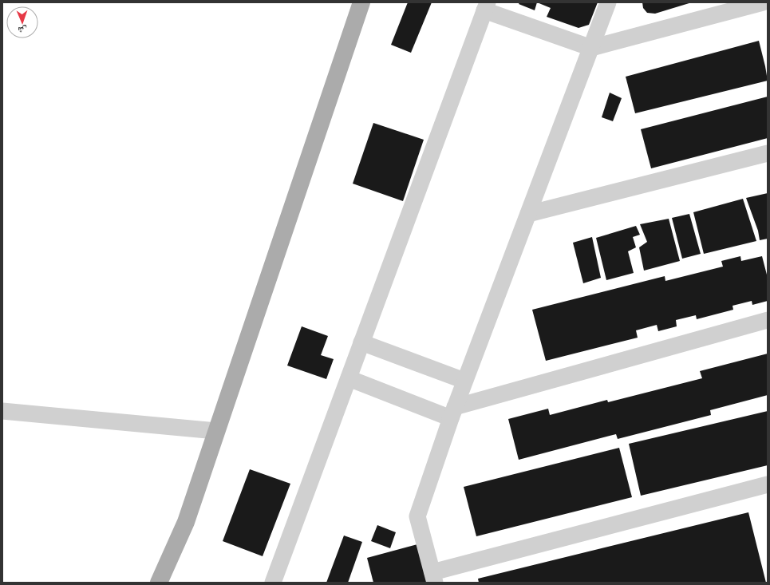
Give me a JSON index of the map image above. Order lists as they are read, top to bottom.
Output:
{
  "north": "bottom"
}
